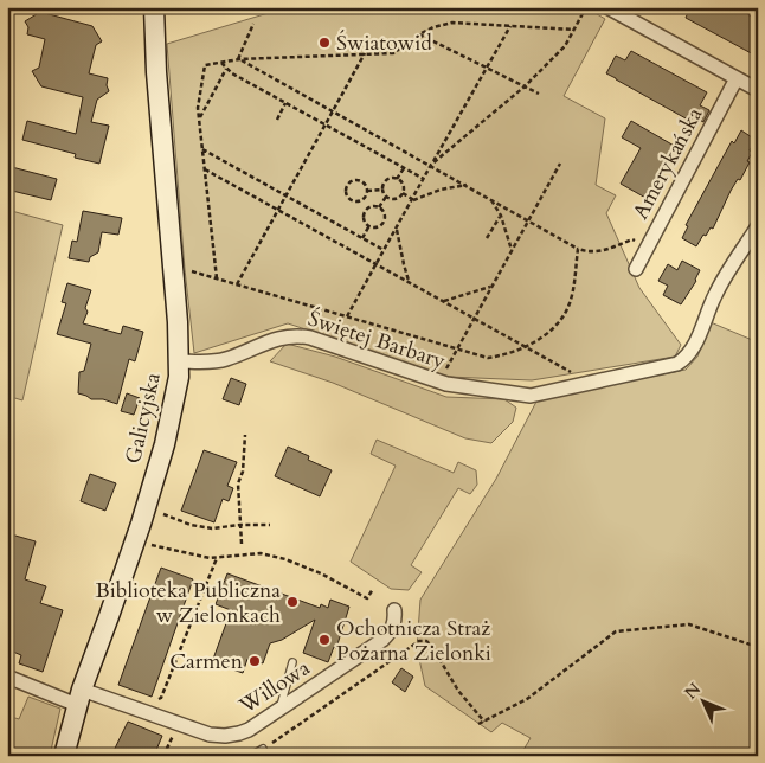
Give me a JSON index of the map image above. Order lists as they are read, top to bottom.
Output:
{
  "streets": {
    "street": [
      "Amerykańska",
      "Świętej Barbary",
      "Galicyjska",
      "Willowa"
    ]
  },
  "crossings": [
    ["Świętej Barbary", "Galicyjska"],
    ["Galicyjska", "Willowa"]
  ],
  "places": [
    "Światowid",
    "Biblioteka Publiczna w Zielonkach",
    "Ochotnicza Straż Pożarna Zielonki",
    "Carmen"
  ],
  "north": "top left"
}
